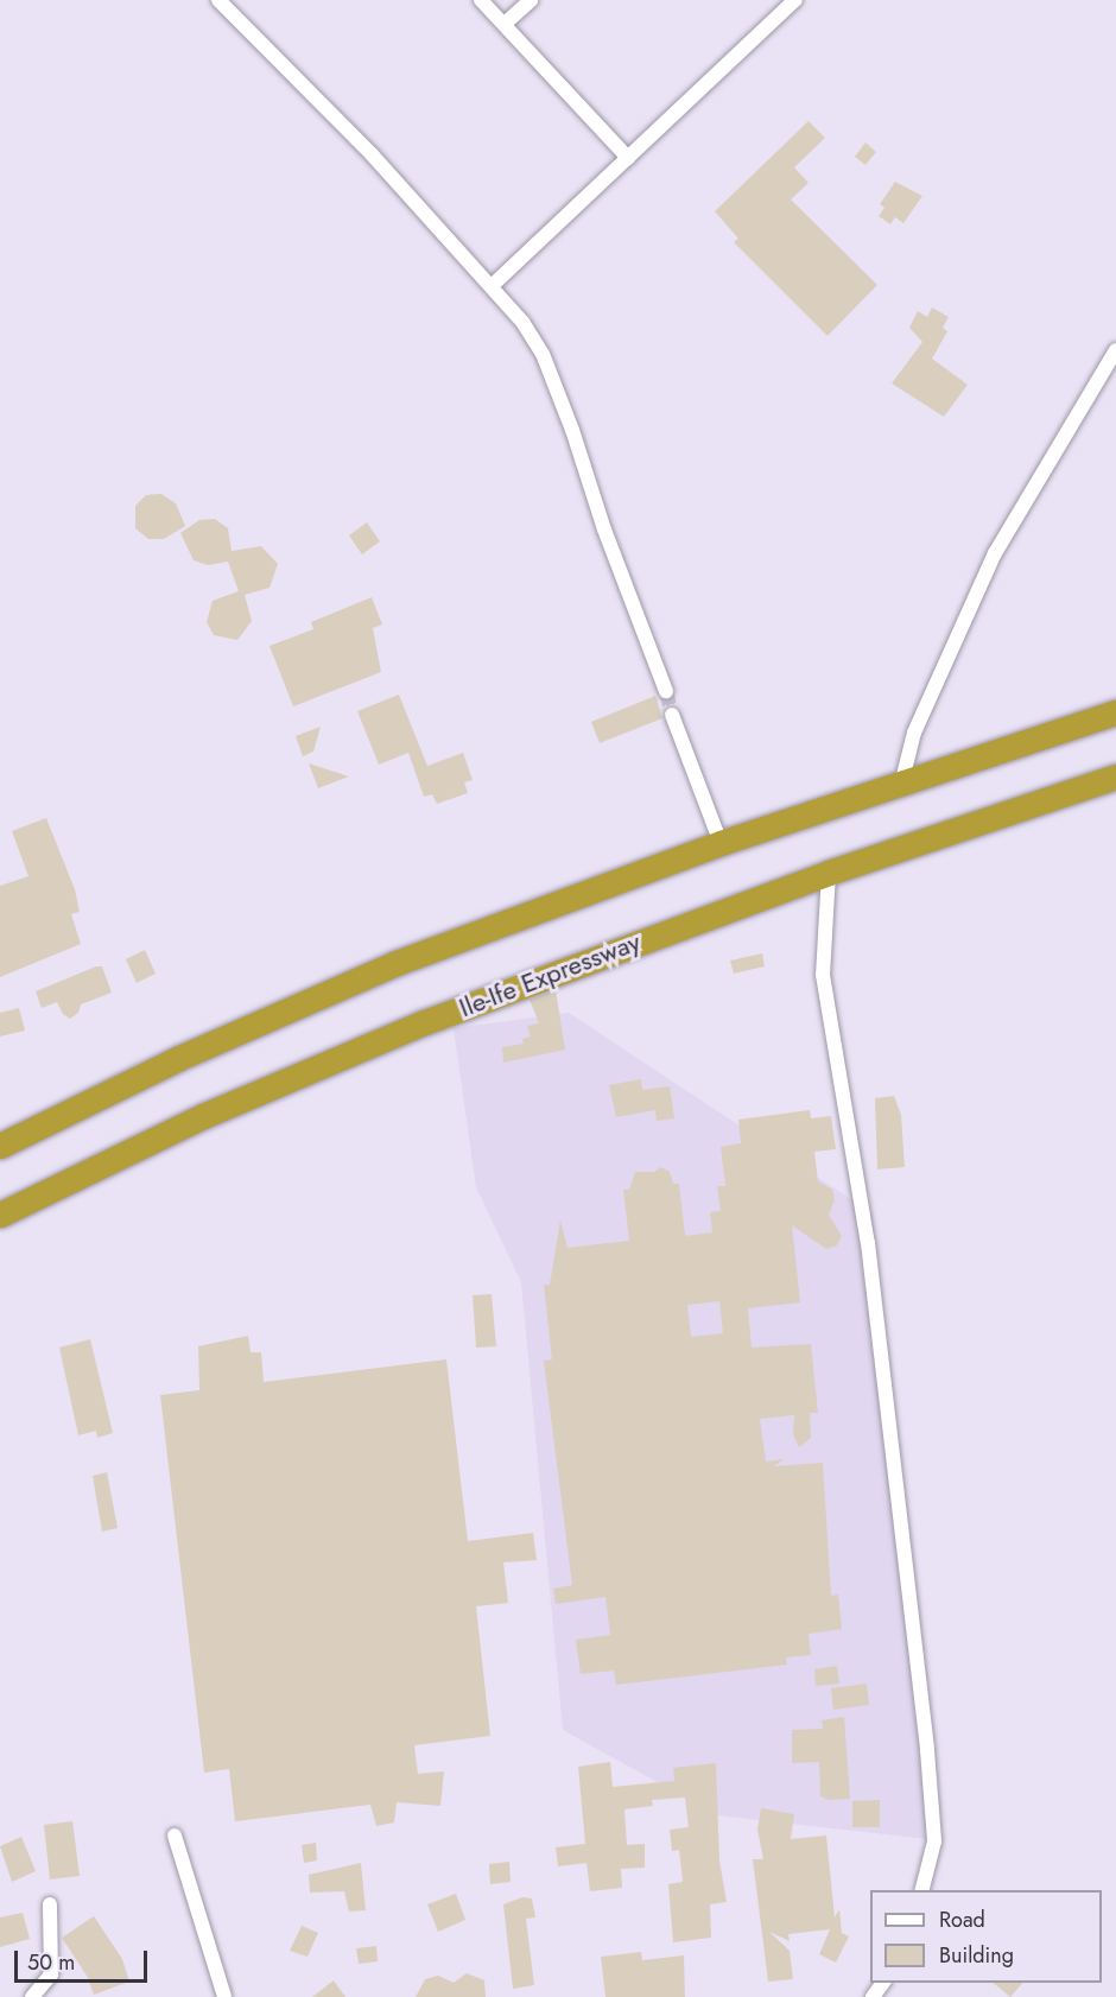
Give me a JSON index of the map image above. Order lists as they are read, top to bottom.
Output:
{
  "streets": {
    "highway": ["Ile-Ife Expressway"]
  },
  "legend": ["Road", "Building"],
  "scale_bar": "50 m"
}
